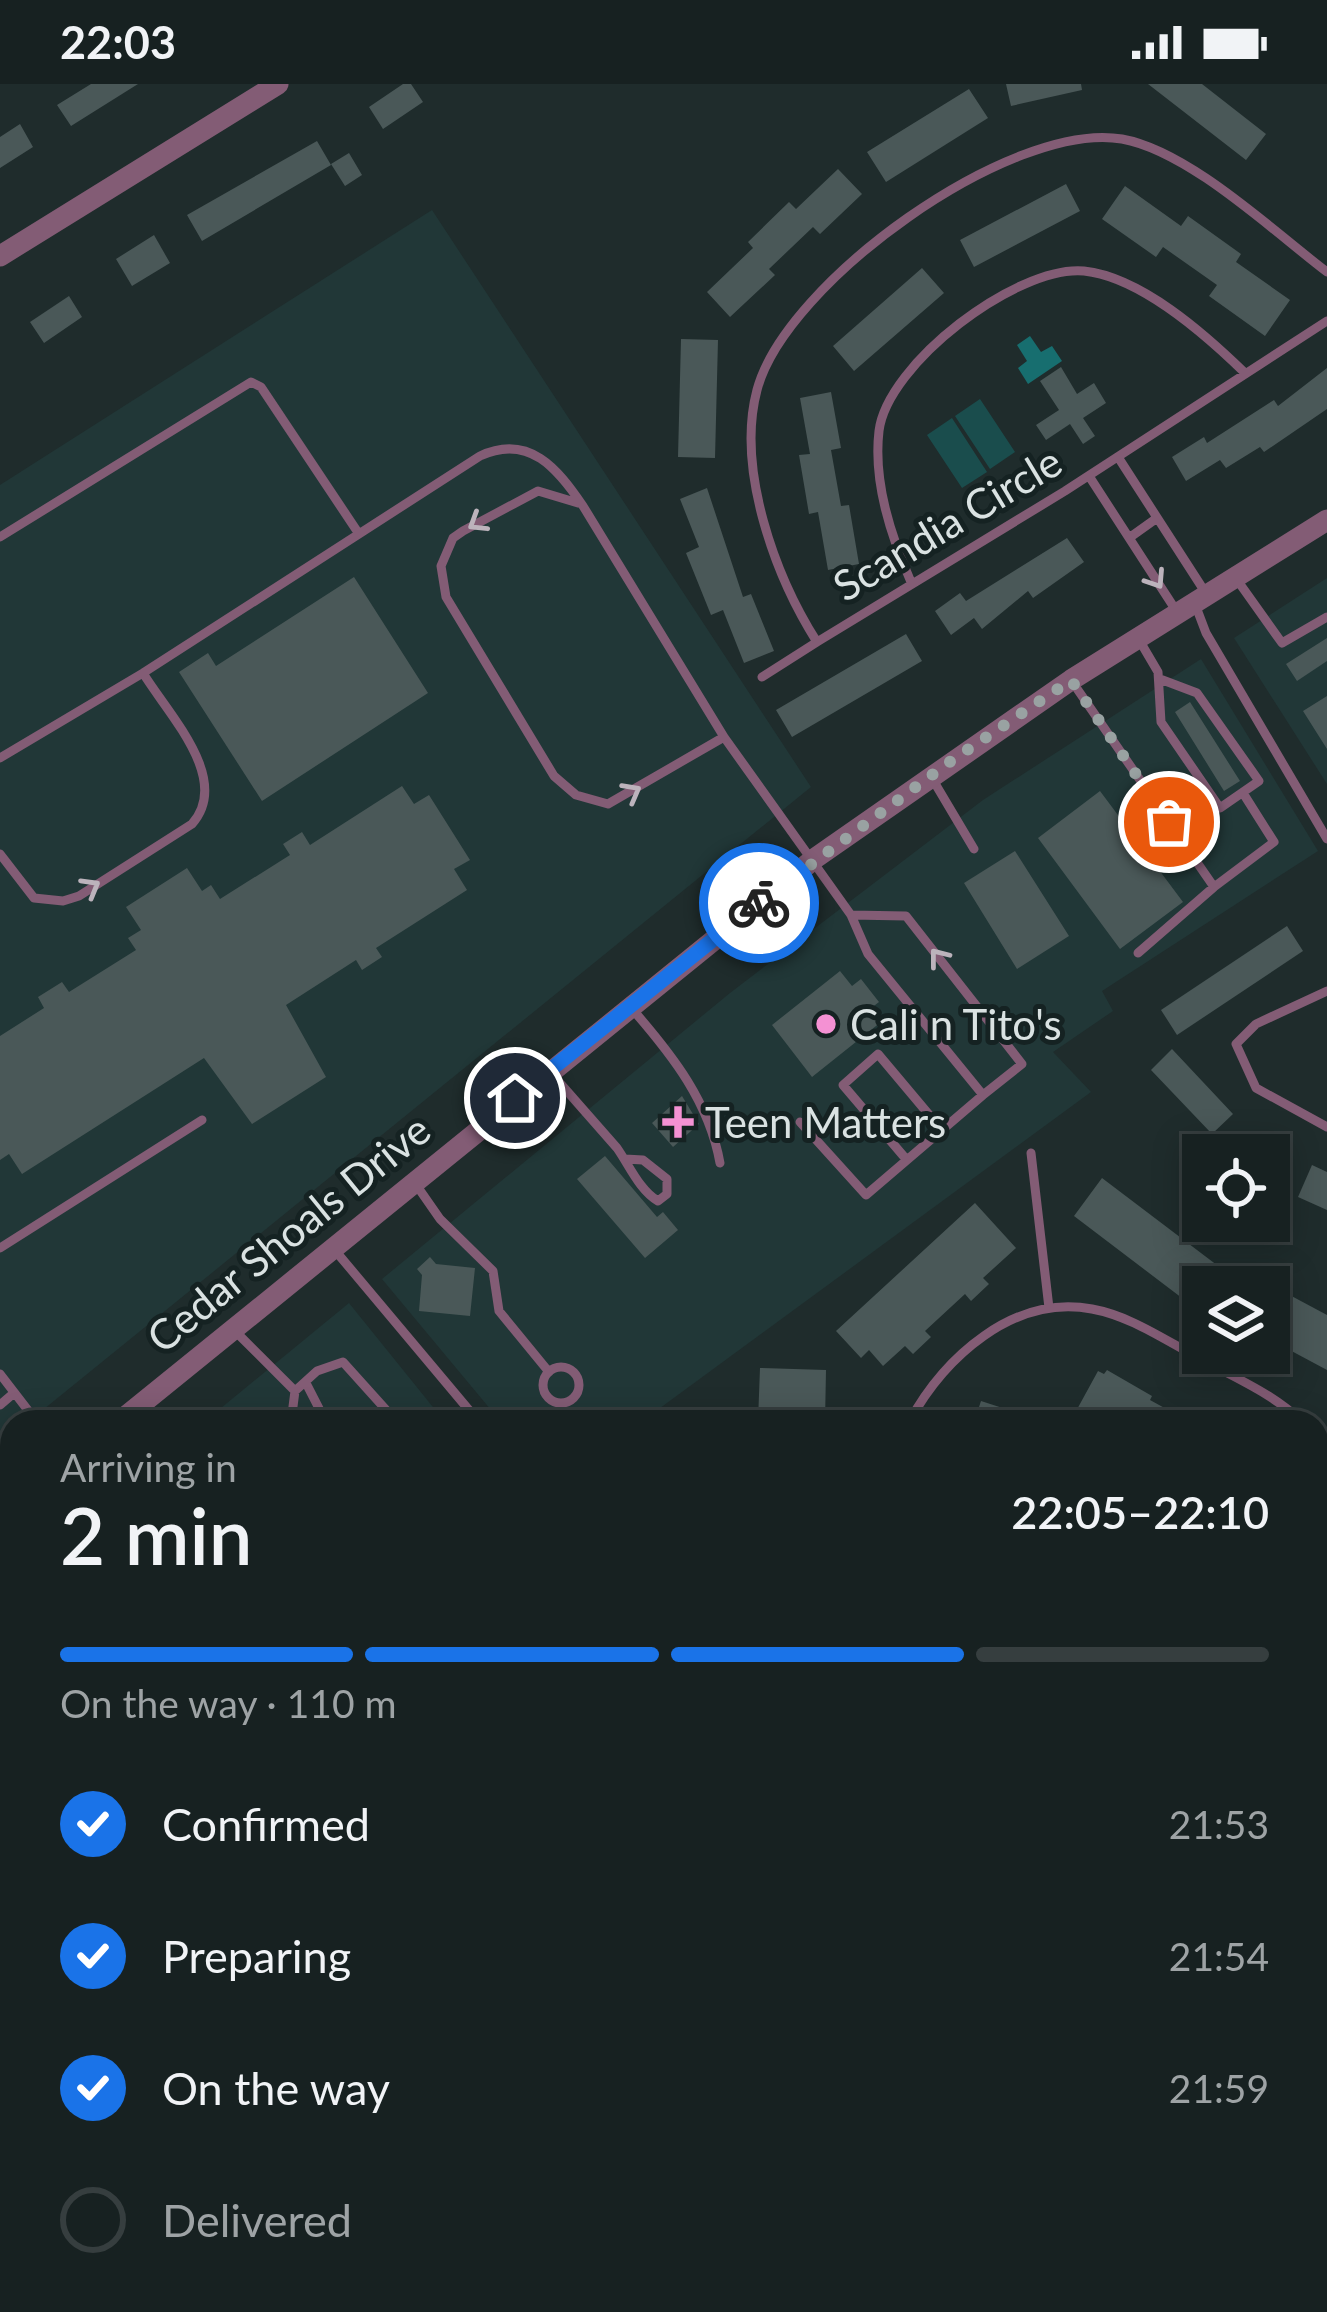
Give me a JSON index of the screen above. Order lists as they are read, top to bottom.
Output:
{
  "streets": {
    "street": ["Cedar Shoals Drive"],
    "lane": ["Scandia Circle"]
  },
  "places": {
    "other": ["Cali n Tito's"],
    "health": ["Teen Matters"]
  },
  "page": {
    "status": "22:03",
    "heading": ["2 min", "Arriving in", "22:05–22:10"],
    "bar": "On the way · 110 m",
    "list": [
      ["Confirmed", "21:53"],
      ["Preparing", "21:54"],
      ["On the way", "21:59"],
      "Delivered"
    ]
  }
}
